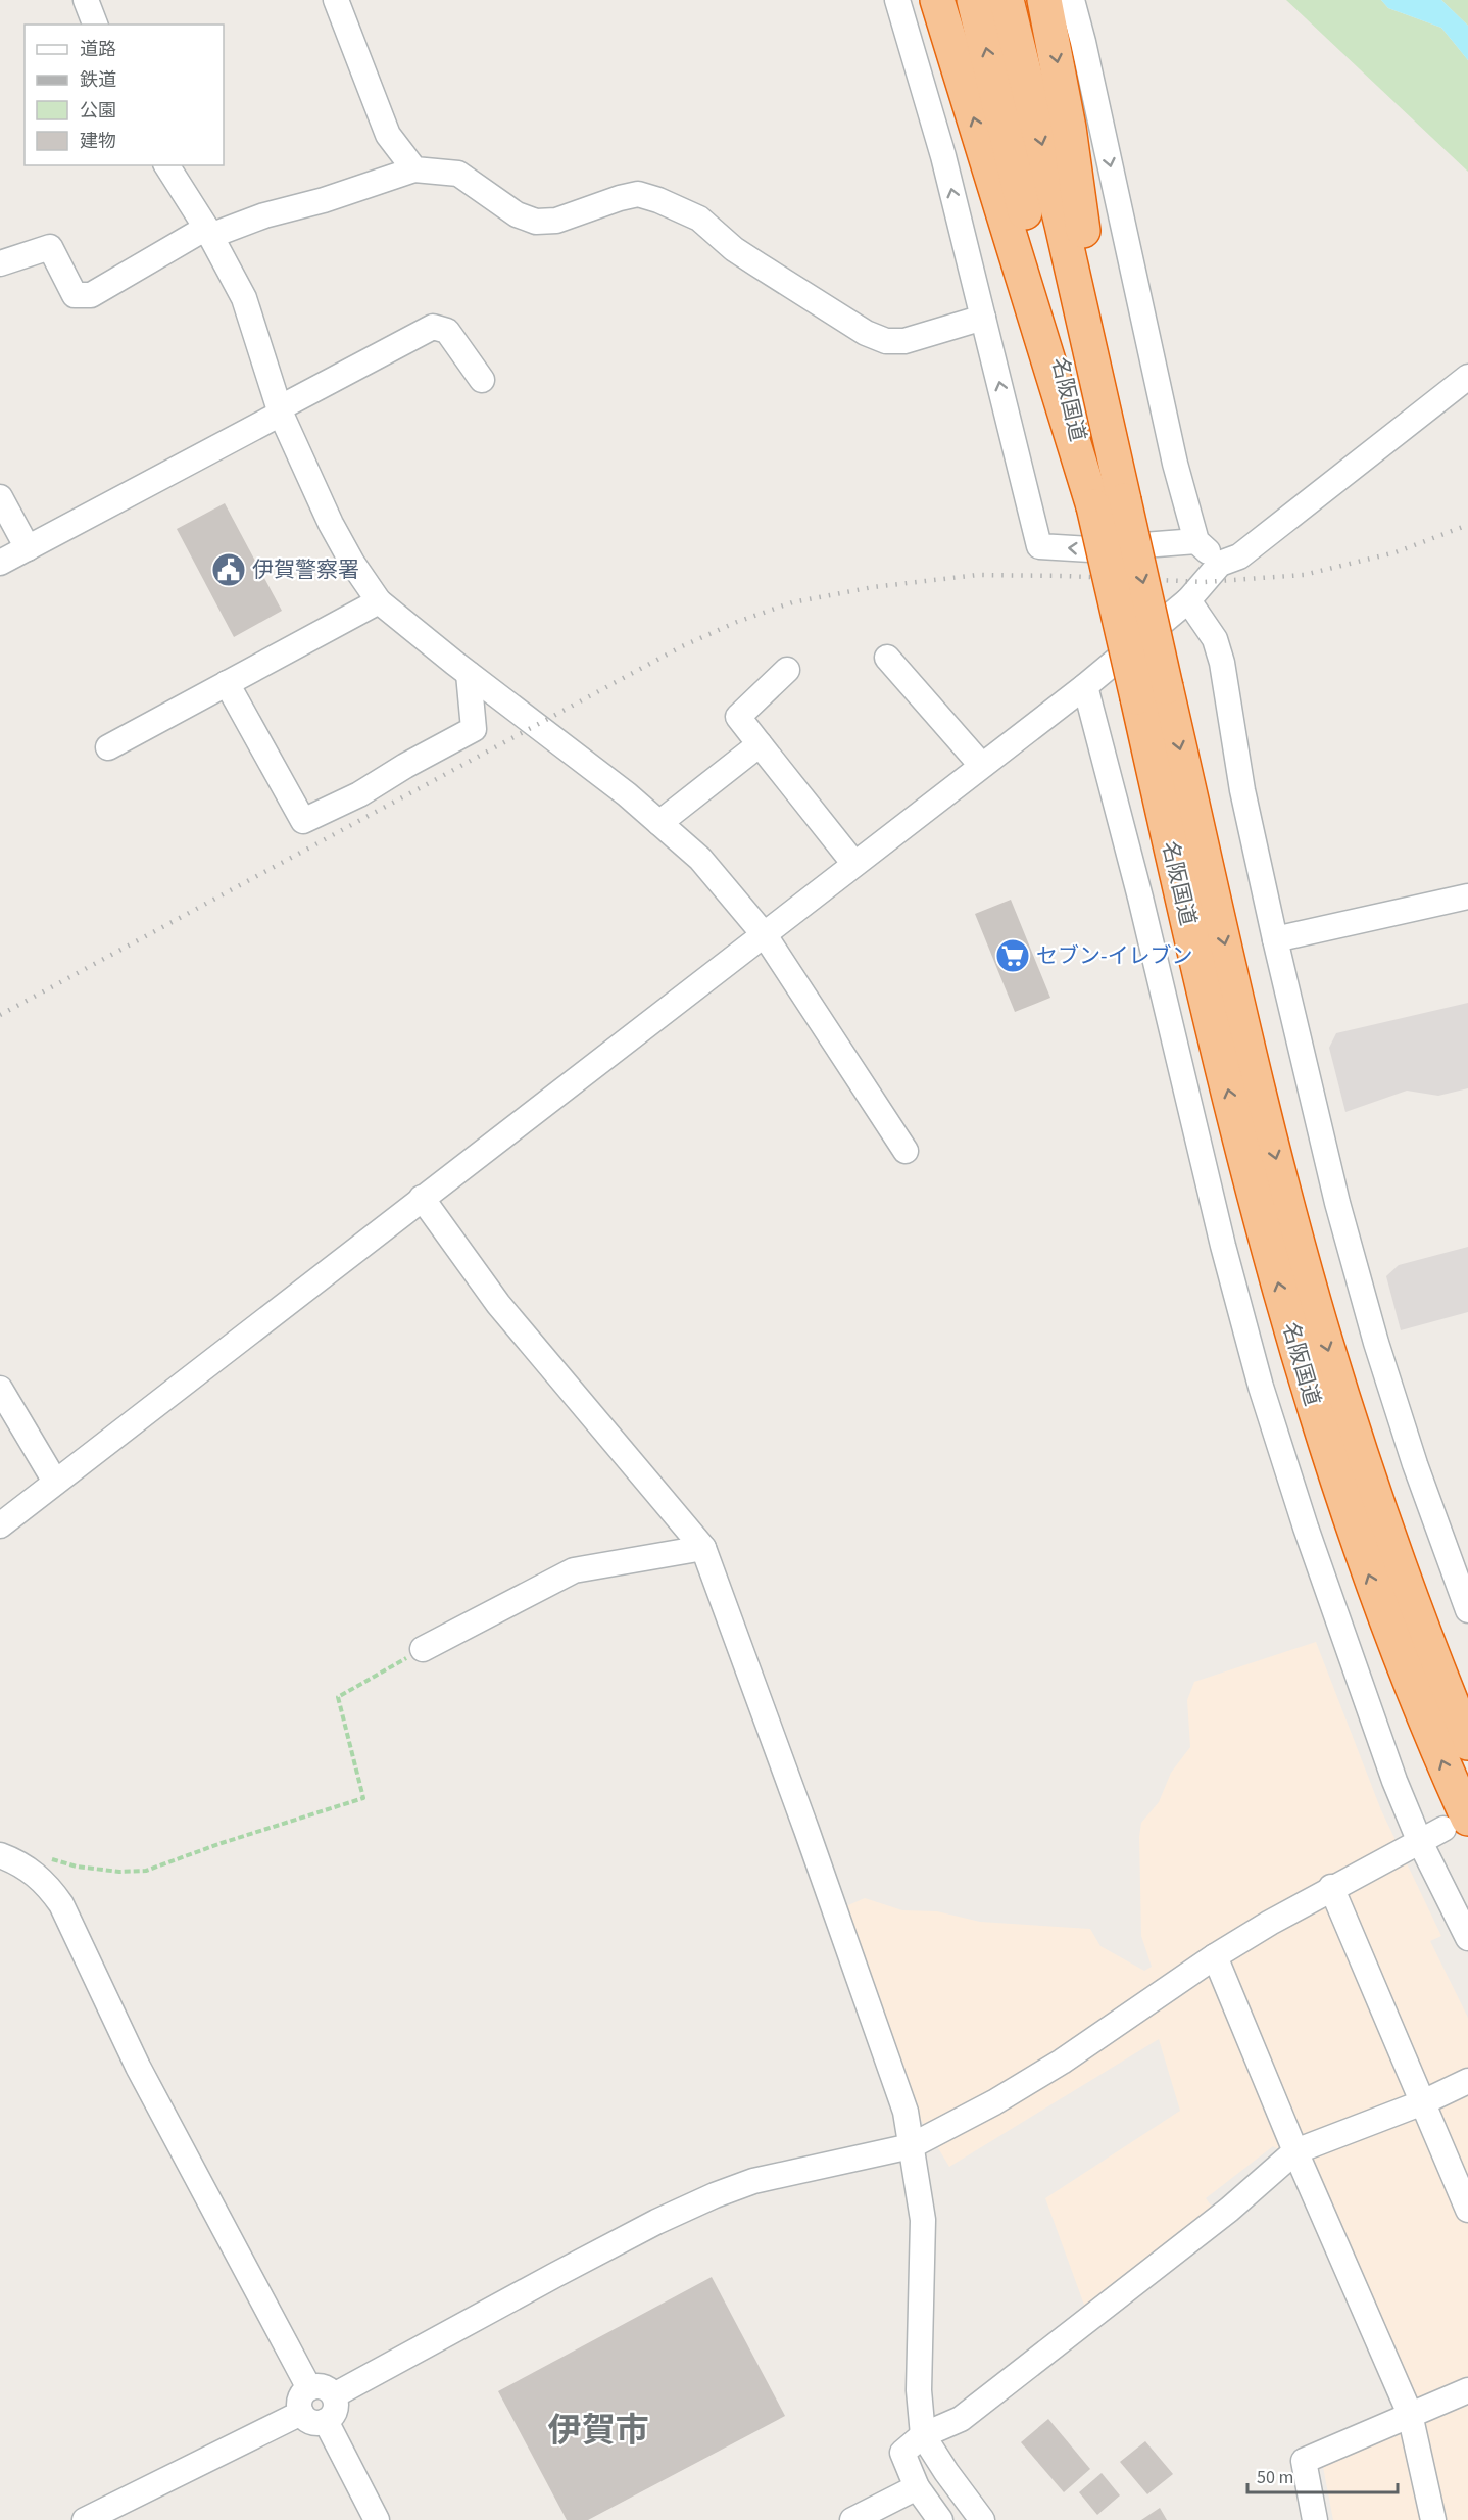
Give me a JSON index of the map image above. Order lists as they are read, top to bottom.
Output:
{
  "streets": {
    "highway": ["名阪国道"]
  },
  "districts": ["伊賀市"],
  "places": {
    "public building": ["伊賀警察署"],
    "supermarket": ["セブン-イレブン"]
  },
  "legend": [
    "道路",
    "鉄道",
    "公園",
    "建物"
  ],
  "scale_bar": "50 m"
}
